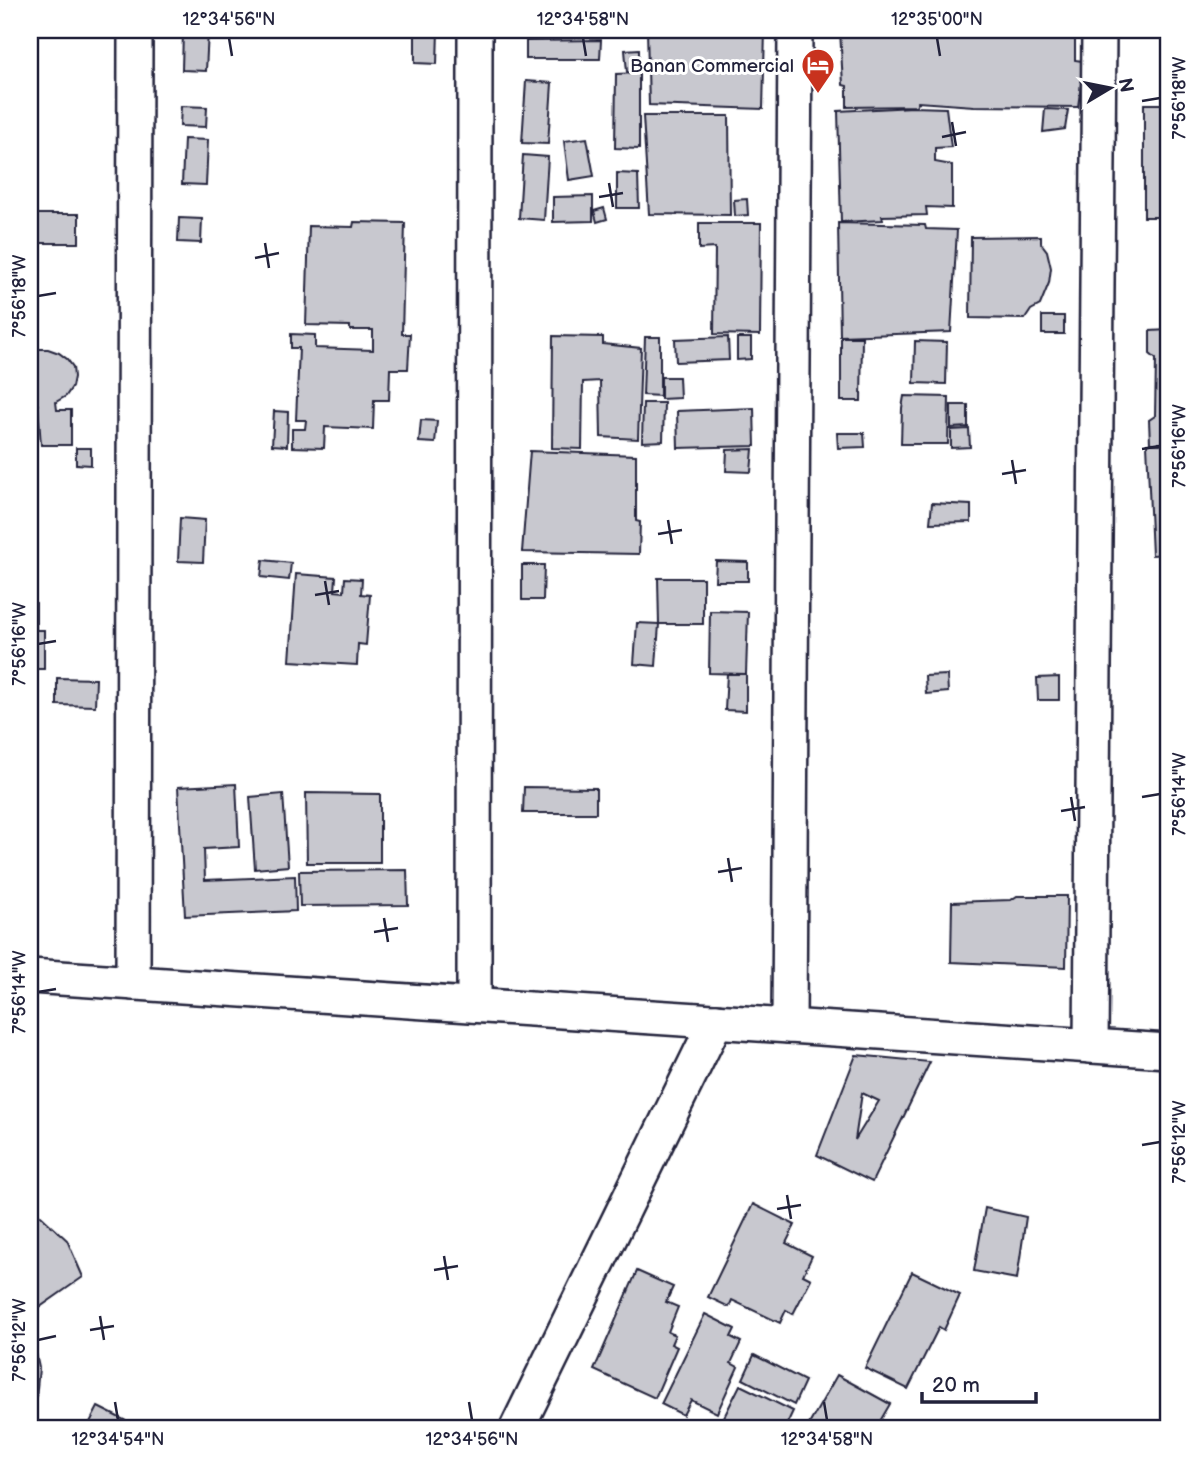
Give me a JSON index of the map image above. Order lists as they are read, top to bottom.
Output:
{
  "places": {
    "hotel": ["Banan Commercial"]
  },
  "scale_bar": "20 m",
  "north": "right",
  "coordinates": [
    "12°34'56\"N",
    "12°34'58\"N",
    "12°35'00\"N",
    "7°56'18\"W",
    "7°56'16\"W",
    "7°56'14\"W",
    "7°56'12\"W",
    "12°34'54\"N"
  ]
}
